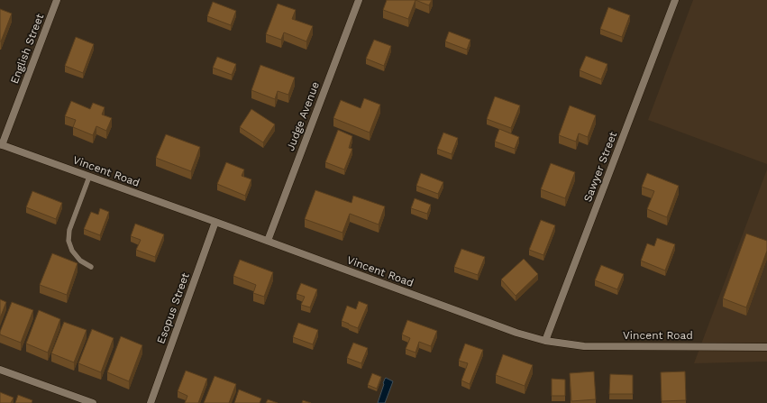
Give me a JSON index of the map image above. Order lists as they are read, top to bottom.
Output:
{
  "streets": {
    "street": [
      "English Street",
      "Judge Avenue",
      "Sawyer Street",
      "Vincent Road",
      "Esopus Street"
    ]
  },
  "crossings": [
    ["English Street", "Vincent Road"],
    ["Judge Avenue", "Vincent Road"],
    ["Sawyer Street", "Vincent Road"],
    ["Vincent Road", "Esopus Street"]
  ]
}
